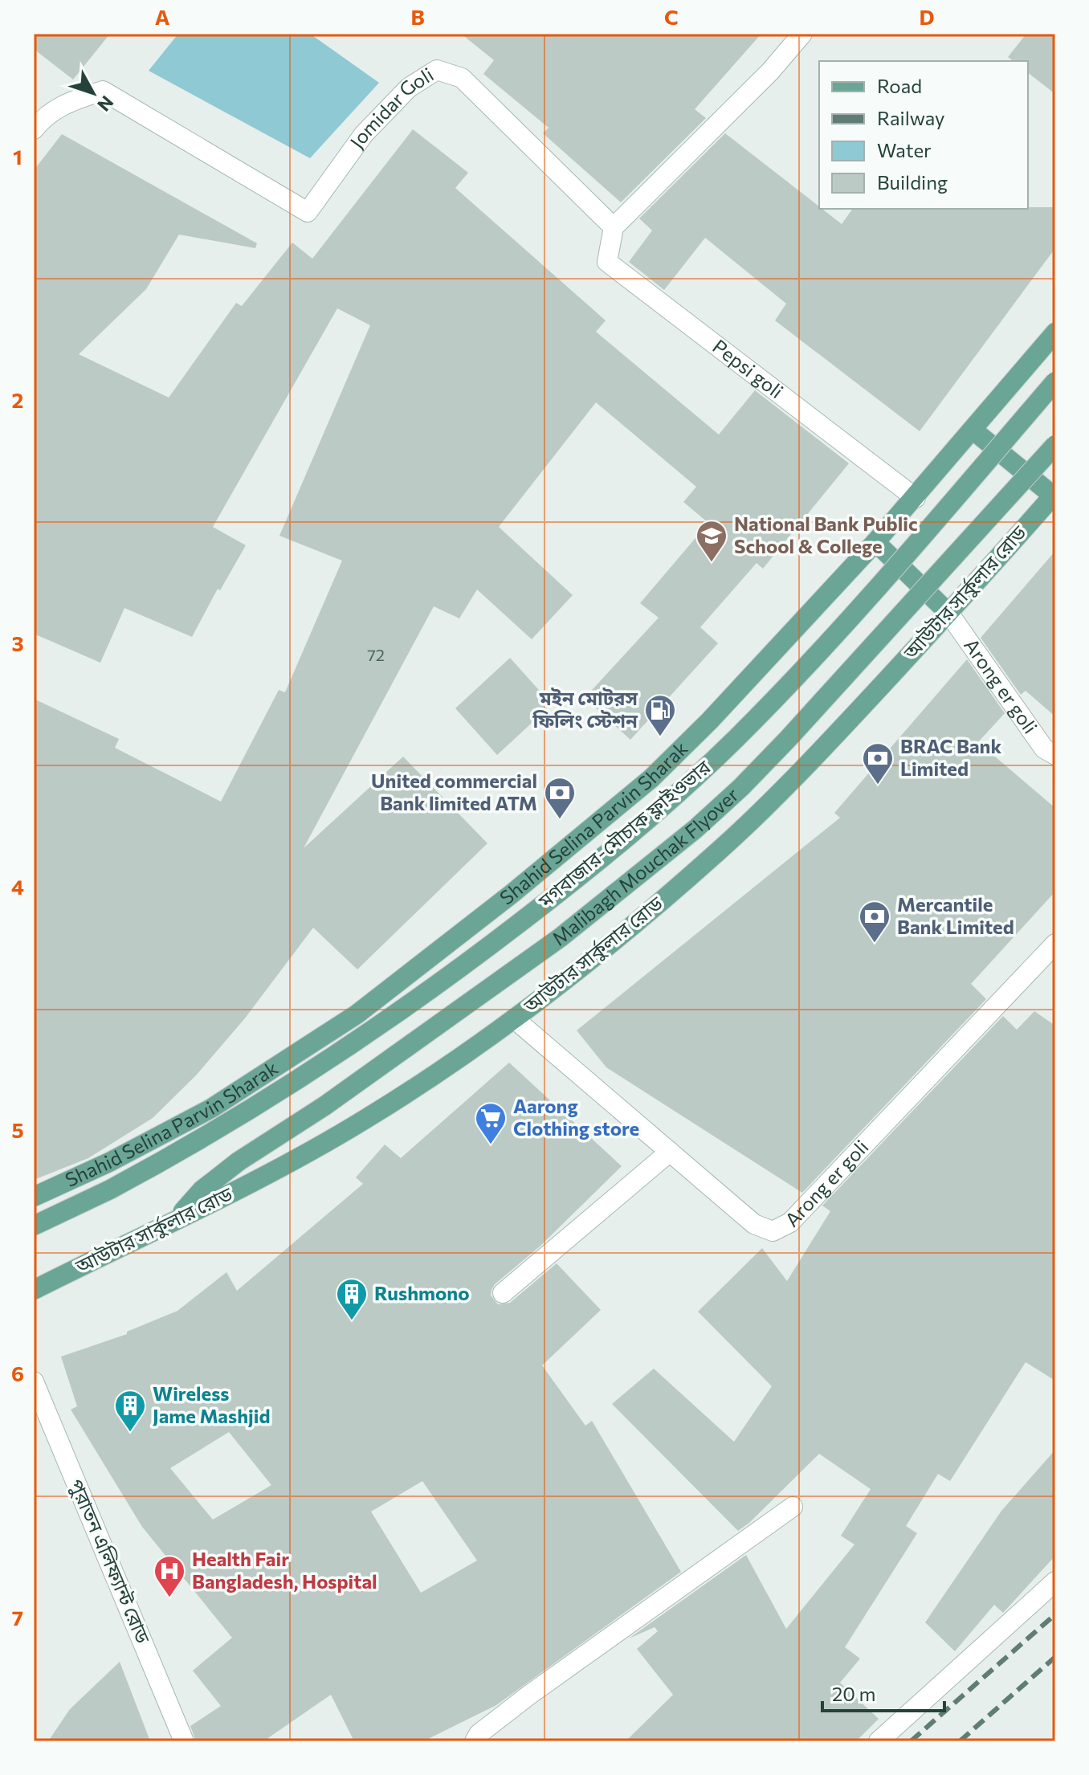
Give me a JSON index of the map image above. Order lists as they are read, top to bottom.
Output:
{
  "streets": {
    "main road": [
      "আউটার সার্কুলার রোড",
      "Shahid Selina Parvin Sharak",
      "মগবাজার-মৌচাক ফ্লাইওভার",
      "Malibagh Mouchak Flyover"
    ],
    "street": [
      "Jomidar Goli",
      "Pepsi goli",
      "Arong er goli",
      "পুরাতন এলিফ্যান্ট রোড"
    ]
  },
  "crossings": [
    ["Jomidar Goli", "Pepsi goli"],
    ["Pepsi goli", "Shahid Selina Parvin Sharak"],
    ["আউটার সার্কুলার রোড", "Arong er goli"],
    ["আউটার সার্কুলার রোড", "Malibagh Mouchak Flyover"]
  ],
  "places": {
    "school or university": ["National Bank Public School & College"],
    "fuel station": ["মইন মোটরস ফিলিং স্টেশন"],
    "bank": ["BRAC Bank Limited", "United commercial Bank limited ATM", "Mercantile Bank Limited"],
    "supermarket": ["Aarong Clothing store"],
    "building": ["Rushmono", "Wireless Jame Mashjid"],
    "hospital": ["Health Fair Bangladesh, Hospital"]
  },
  "house_numbers": ["72"],
  "legend": [
    "Road",
    "Railway",
    "Water",
    "Building"
  ],
  "scale_bar": "20 m",
  "north": "bottom right",
  "grid": {
    "columns": [
      "A",
      "B",
      "C",
      "D"
    ],
    "rows": [
      "1",
      "2",
      "3",
      "4",
      "5",
      "6",
      "7"
    ]
  }
}
